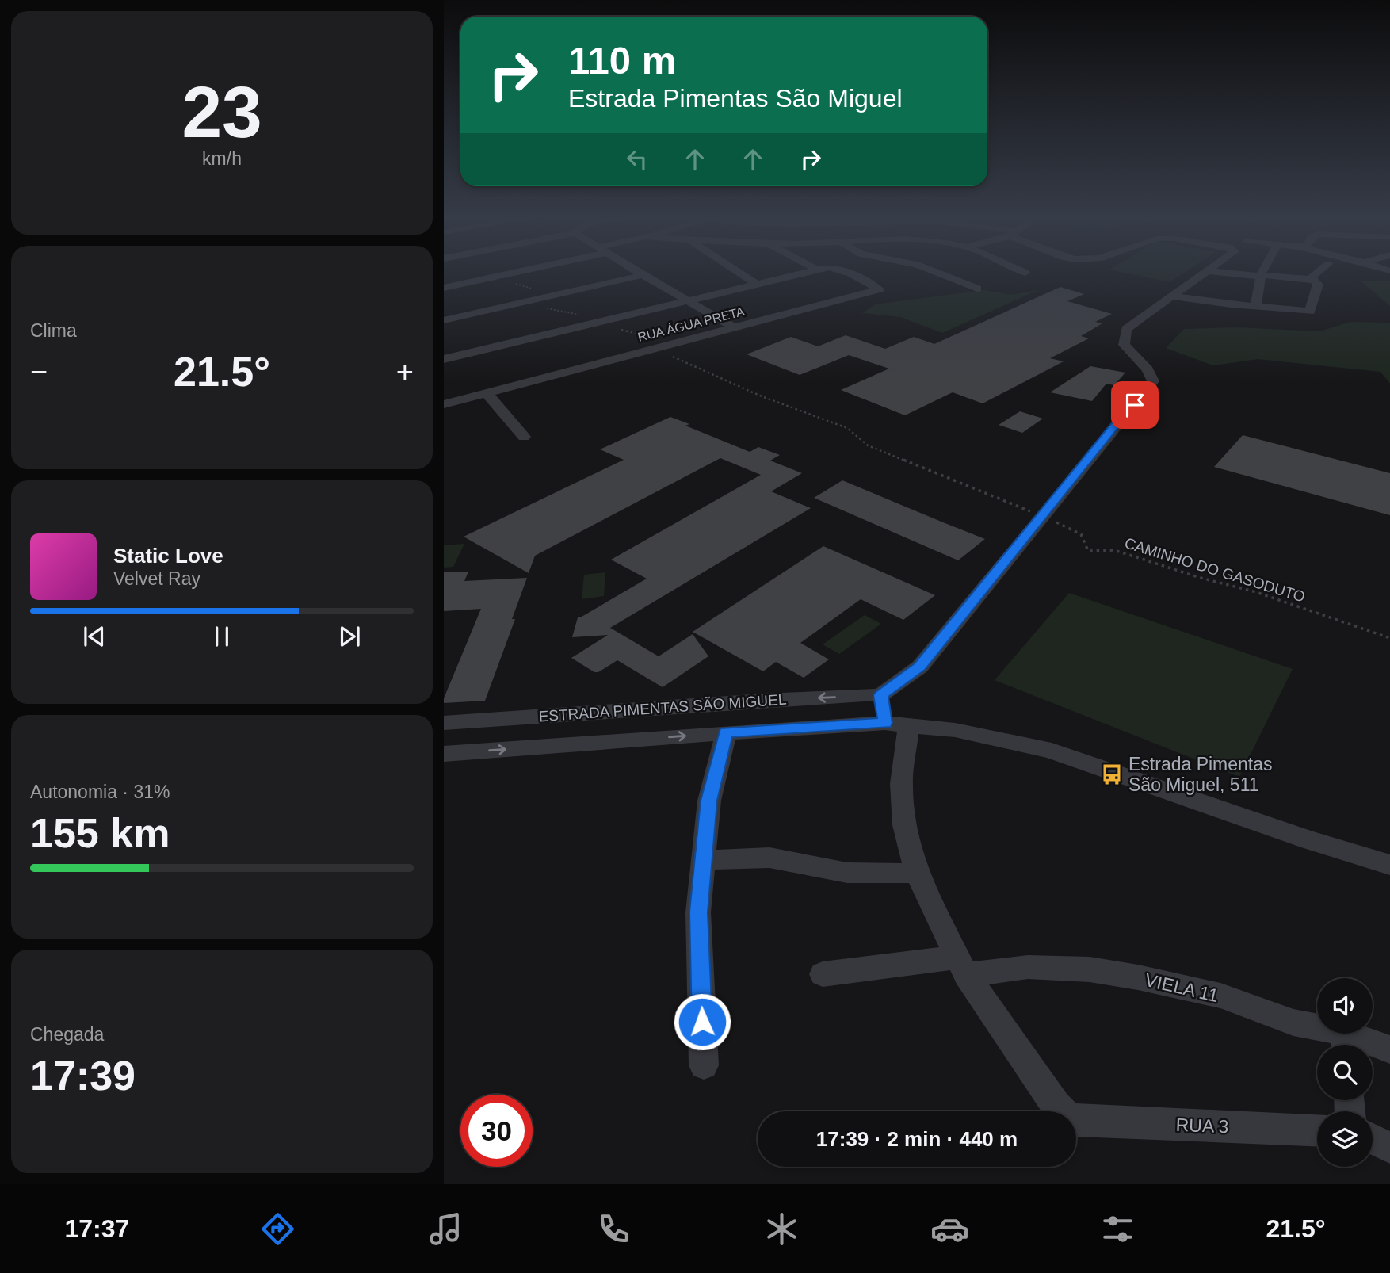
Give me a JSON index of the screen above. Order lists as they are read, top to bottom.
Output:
{
  "streets": {
    "street": [
      "RUA ÁGUA PRETA",
      "ESTRADA PIMENTAS SÃO MIGUEL",
      "VIELA 11",
      "RUA 3"
    ],
    "path": ["CAMINHO DO GASODUTO"]
  },
  "crossings": [
    ["RUA ÁGUA PRETA", "CAMINHO DO GASODUTO"],
    ["VIELA 11", "RUA 3"]
  ],
  "places": {
    "bus stop": ["Estrada Pimentas São Miguel, 511"]
  },
  "page": {
    "tile": [
      ["23", "km/h"],
      "Clima",
      ["Autonomia · 31%", "155 km"],
      ["Chegada", "17:39"]
    ],
    "turn": ["110 m", "Estrada Pimentas São Miguel"],
    "heat": ["−", "21.5°", "+"],
    "song": ["Static Love", "Velvet Ray"],
    "limit": "30",
    "trip": "17:39 · 2 min · 440 m",
    "tabs": ["17:37", "21.5°"]
  }
}
